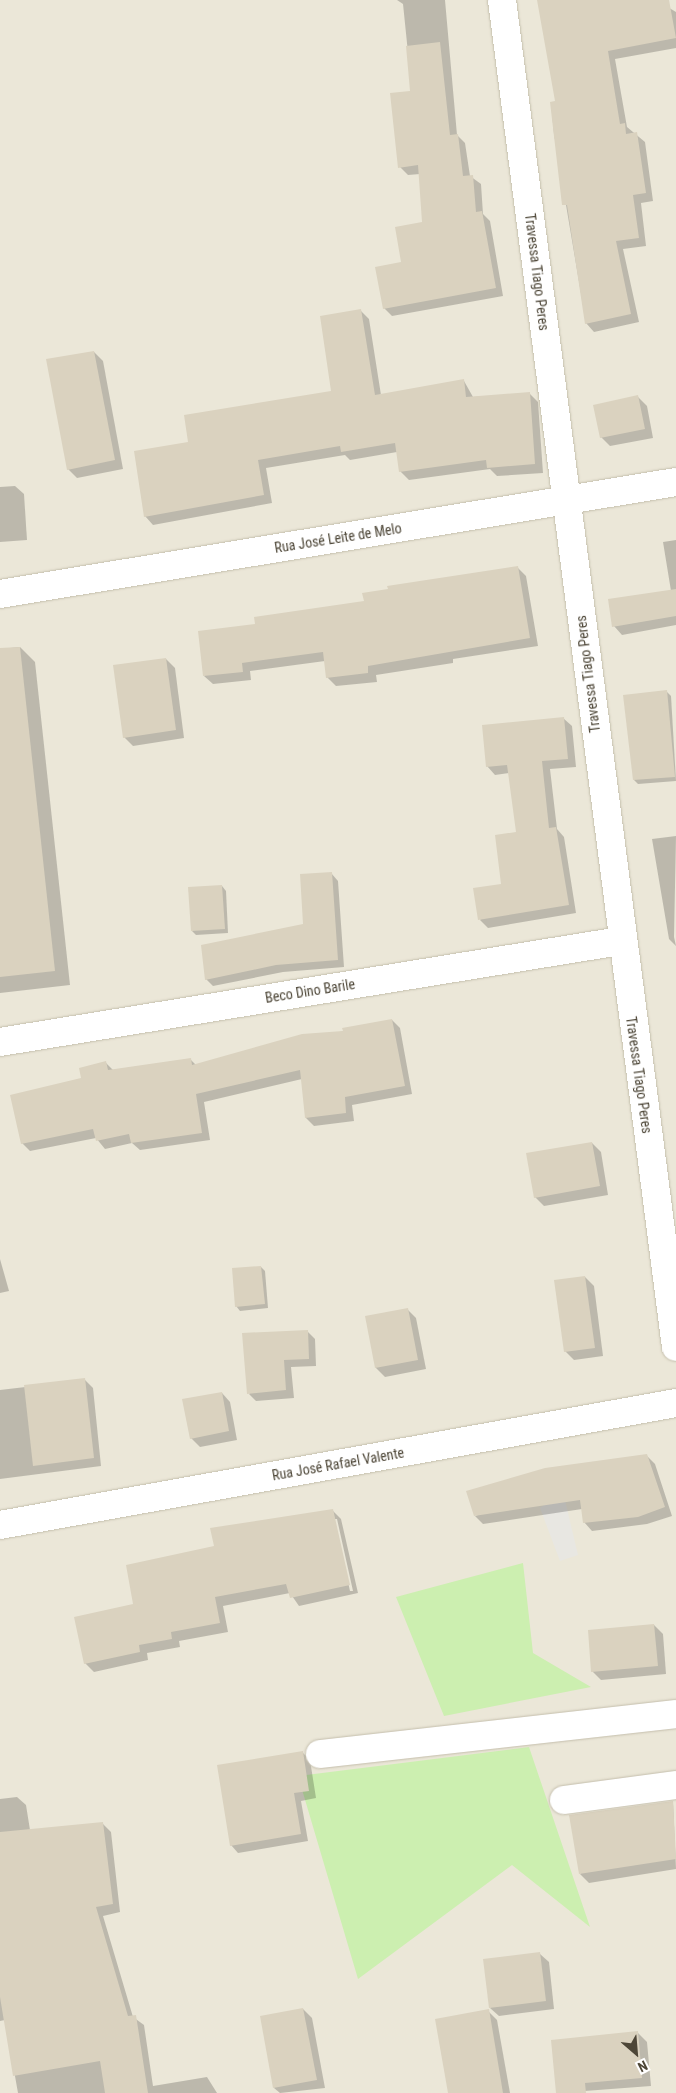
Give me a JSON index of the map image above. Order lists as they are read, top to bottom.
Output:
{
  "streets": {
    "street": [
      "Travessa Tiago Peres",
      "Rua José Leite de Melo",
      "Beco Dino Barile",
      "Rua José Rafael Valente"
    ]
  },
  "crossings": [
    ["Travessa Tiago Peres", "Rua José Leite de Melo"],
    ["Travessa Tiago Peres", "Beco Dino Barile"]
  ],
  "north": "bottom right"
}
